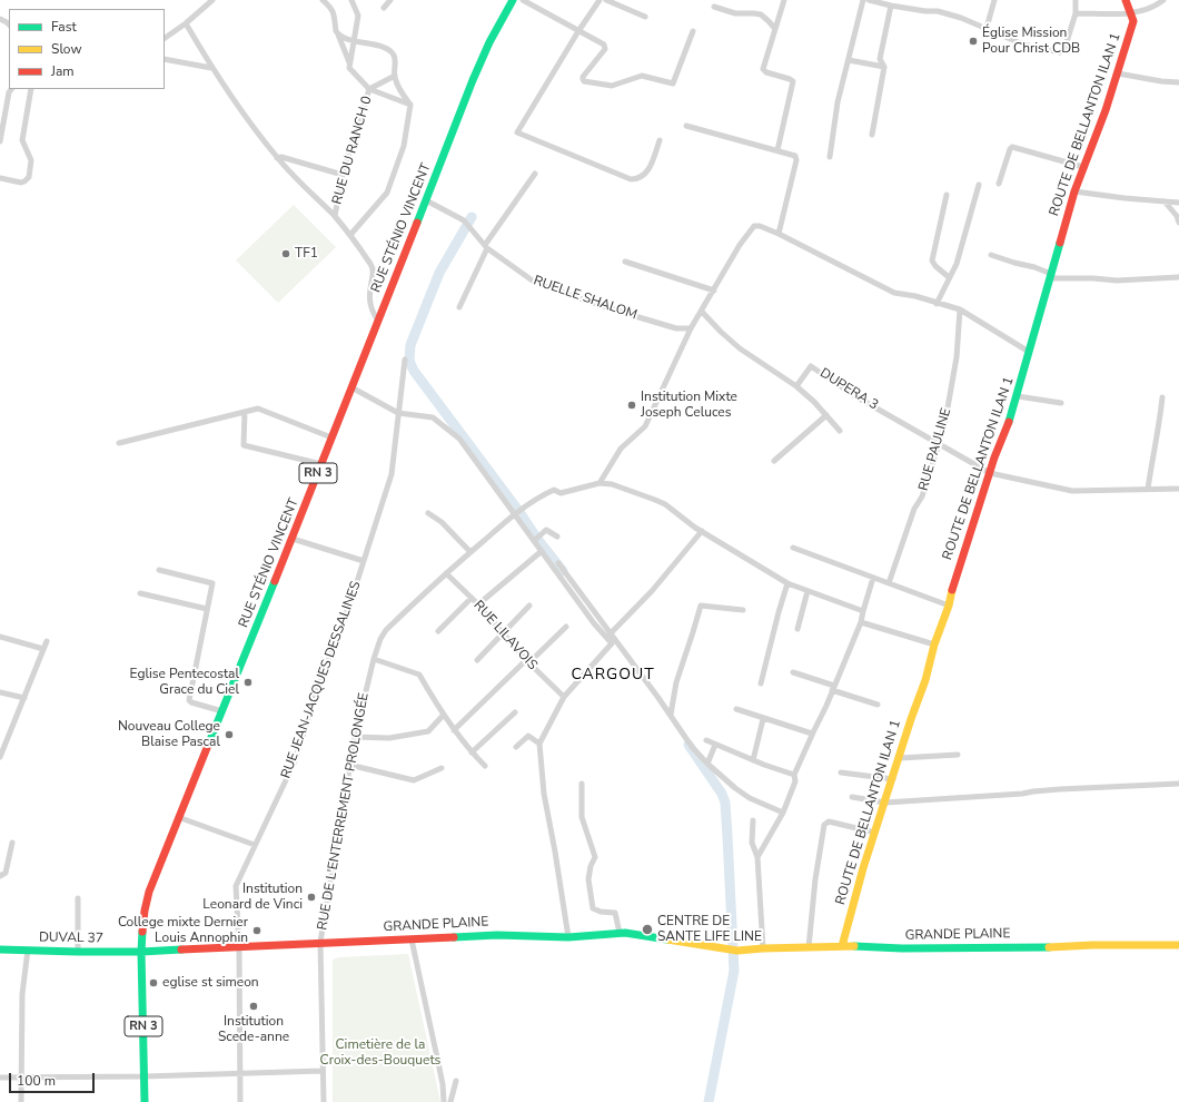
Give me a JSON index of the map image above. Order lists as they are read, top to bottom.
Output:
{
  "streets": {
    "street": [
      "ROUTE DE BELLANTON ILAN 1",
      "RUE DU RANCH 0",
      "RUE STÉNIO VINCENT",
      "RUELLE SHALOM",
      "DUPERA 3",
      "RUE PAULINE",
      "RN 3",
      "RUE LILAVOIS",
      "RUE JEAN-JACQUES DESSALINES",
      "RUE DE L'ENTERREMENT PROLONGÉE",
      "GRANDE PLAINE",
      "DUVAL 37"
    ]
  },
  "crossings": [
    ["ROUTE DE BELLANTON ILAN 1", "DUPERA 3"],
    ["ROUTE DE BELLANTON ILAN 1", "GRANDE PLAINE"],
    ["RUE STÉNIO VINCENT", "RUELLE SHALOM"],
    ["RUE STÉNIO VINCENT", "GRANDE PLAINE"],
    ["RUE STÉNIO VINCENT", "DUVAL 37"],
    ["DUPERA 3", "RUE PAULINE"],
    ["RUE LILAVOIS", "RUE DE L'ENTERREMENT PROLONGÉE"],
    ["RUE JEAN-JACQUES DESSALINES", "GRANDE PLAINE"],
    ["RUE DE L'ENTERREMENT PROLONGÉE", "GRANDE PLAINE"],
    ["GRANDE PLAINE", "DUVAL 37"]
  ],
  "districts": ["CARGOUT"],
  "parks": ["Cimetière de la Croix-des-Bouquets"],
  "places": [
    "Église Mission Pour Christ CDB",
    "TF1",
    "Institution Mixte Joseph Celuces",
    "Eglise Pentecostal Grace du Ciel",
    "Nouveau College Blaise Pascal",
    "Institution Leonard de Vinci",
    "CENTRE DE SANTE LIFE LINE",
    "College mixte Dernier Louis Annophin",
    "eglise st simeon",
    "Institution Scede-anne"
  ],
  "legend": ["Fast", "Slow", "Jam"],
  "scale_bar": "100 m"
}
